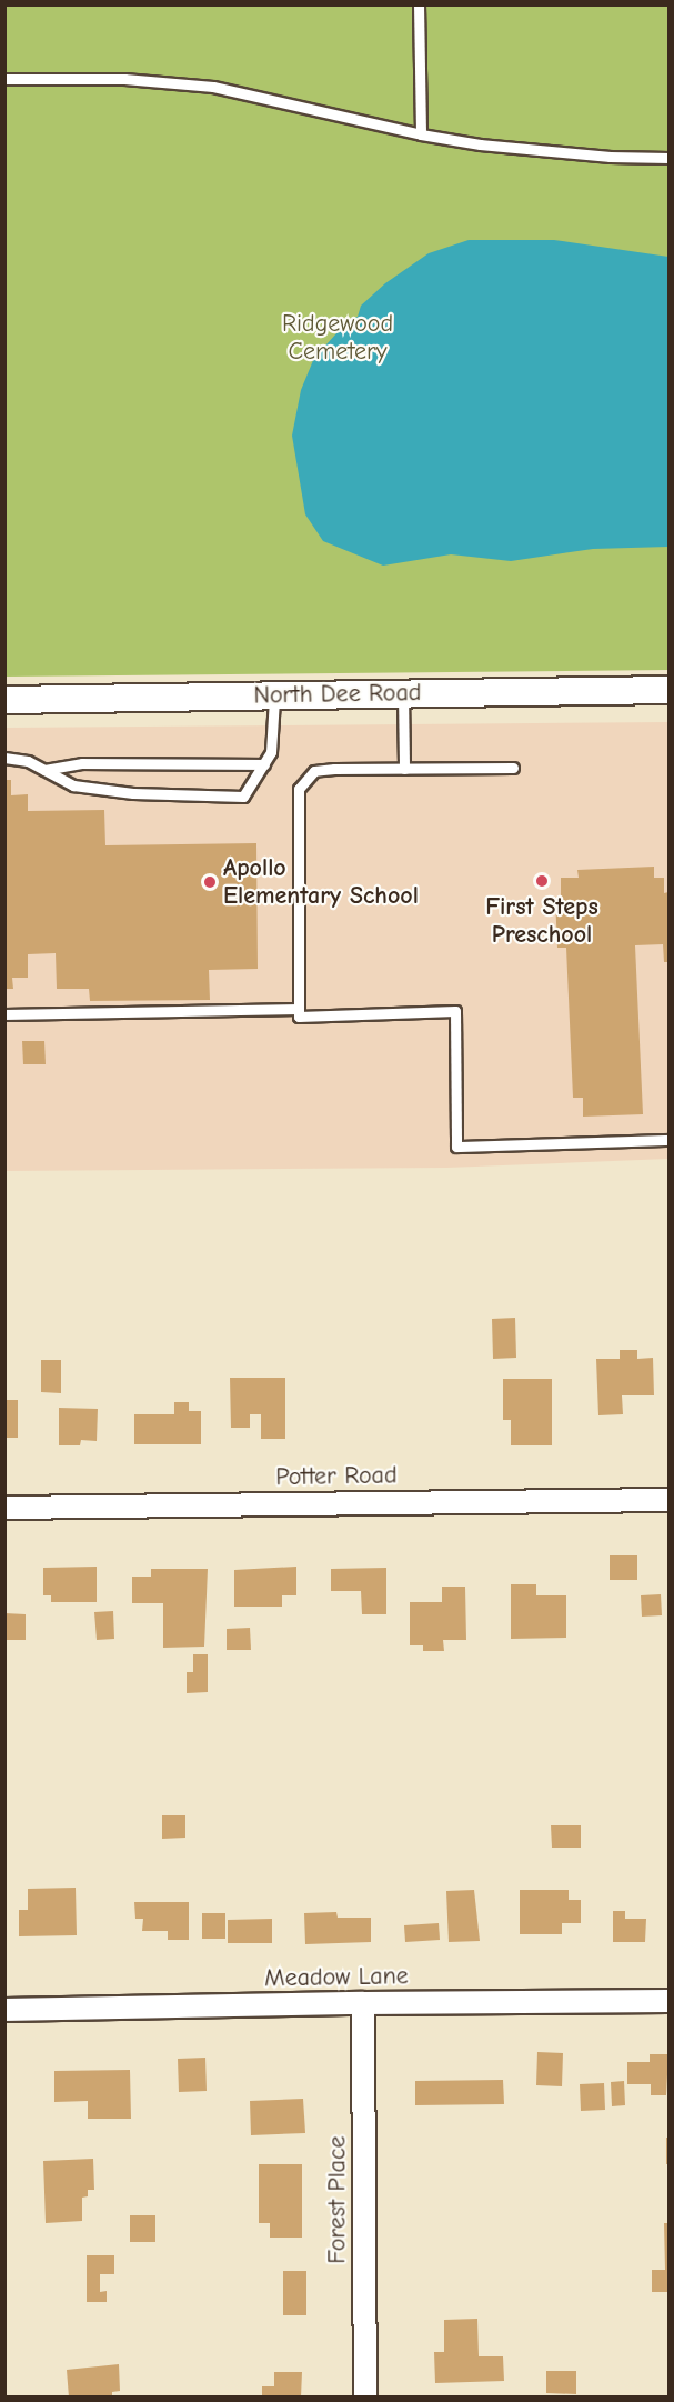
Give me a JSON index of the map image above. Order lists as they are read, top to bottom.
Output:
{
  "streets": {
    "street": [
      "North Dee Road",
      "Potter Road",
      "Meadow Lane",
      "Forest Place"
    ]
  },
  "crossings": [
    ["Meadow Lane", "Forest Place"]
  ],
  "parks": ["Ridgewood Cemetery"],
  "places": ["First Steps Preschool", "Apollo Elementary School"]
}
